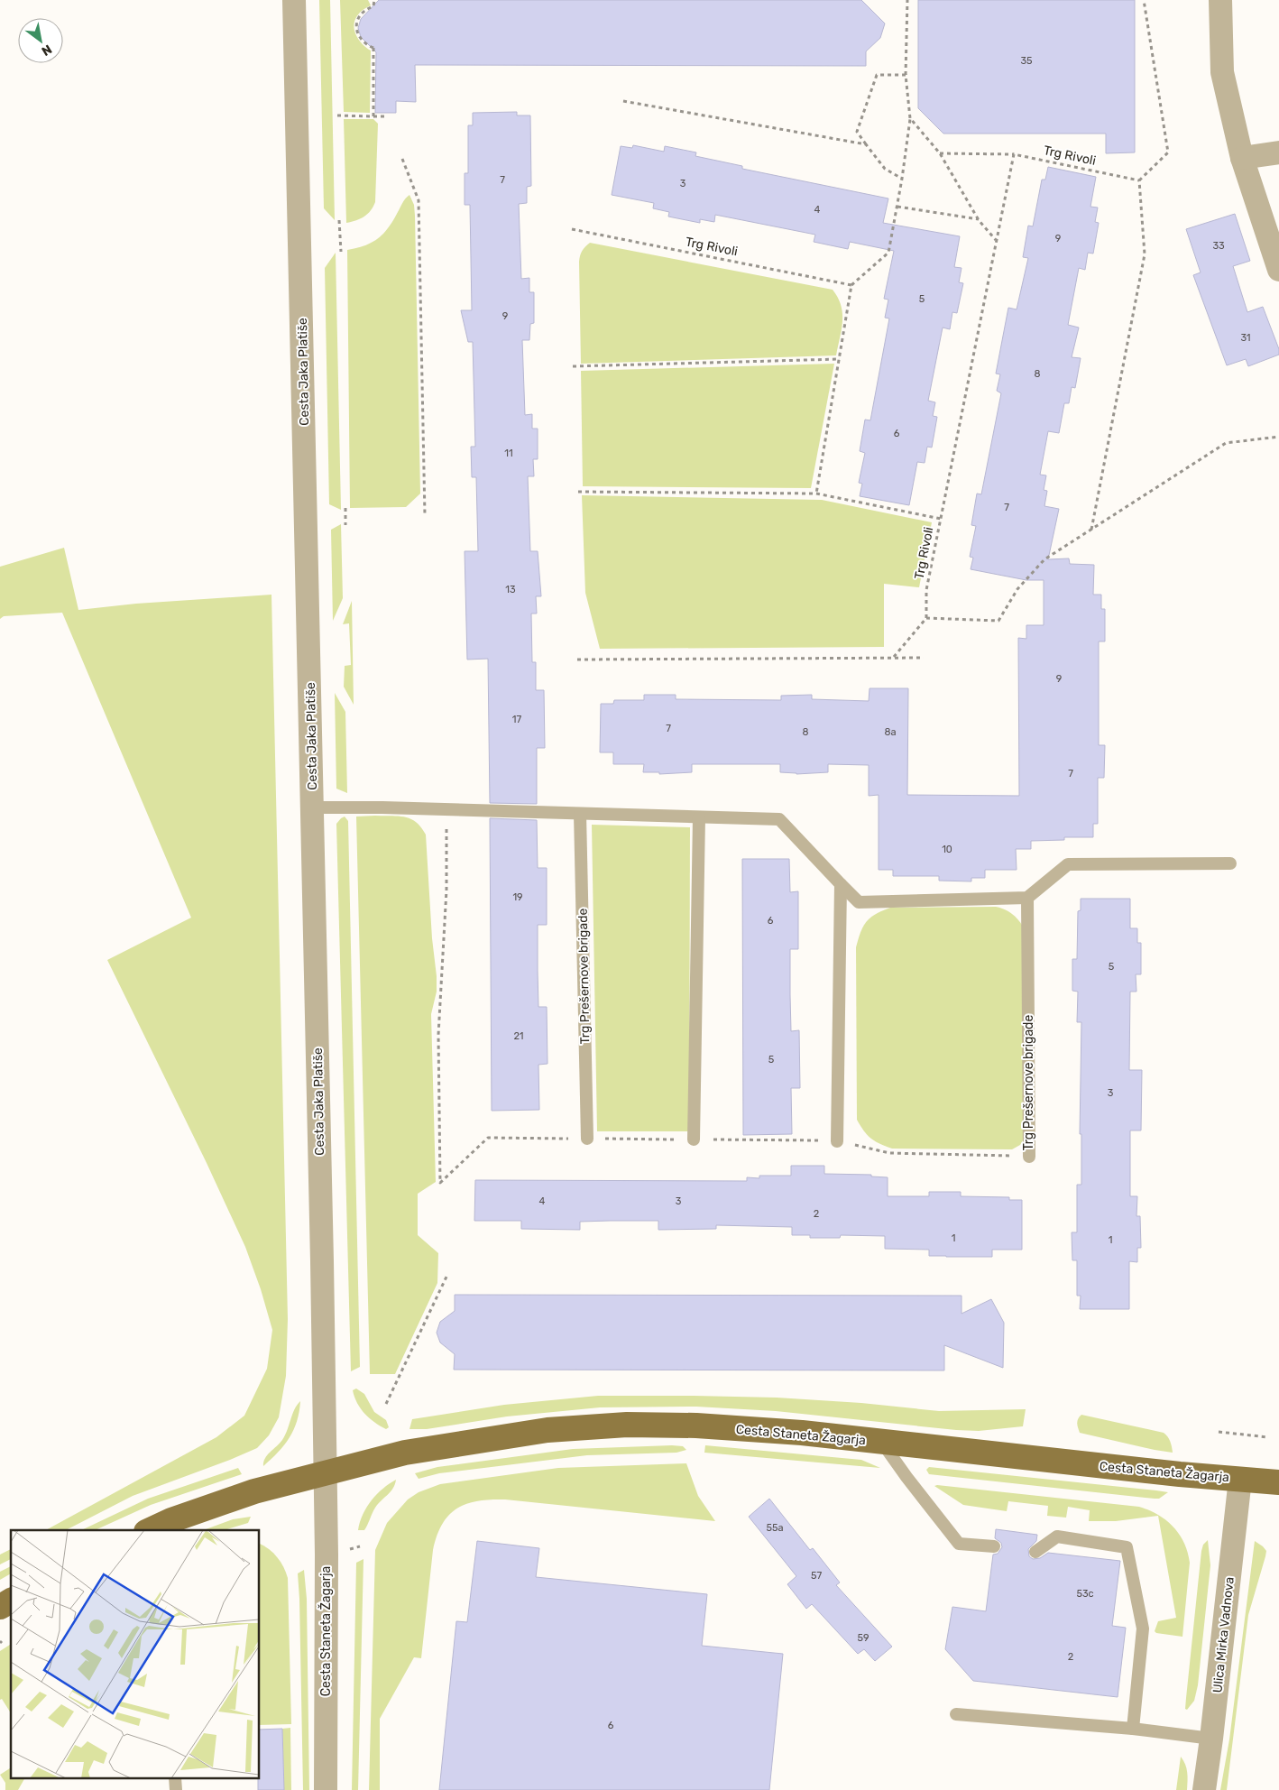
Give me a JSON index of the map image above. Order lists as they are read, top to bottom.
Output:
{
  "streets": {
    "main road": ["Cesta Staneta Žagarja"],
    "street": ["Cesta Jaka Platiše", "Ulica Mirka Vadnova"],
    "lane": ["Trg Prešernove brigade"],
    "path": ["Trg Rivoli"]
  },
  "crossings": [
    ["Cesta Jaka Platiše", "Cesta Staneta Žagarja"],
    ["Cesta Staneta Žagarja", "Ulica Mirka Vadnova"]
  ],
  "house_numbers": [
    "35",
    "7",
    "3",
    "4",
    "9",
    "33",
    "5",
    "9",
    "31",
    "8",
    "6",
    "11",
    "7",
    "13",
    "9",
    "17",
    "7",
    "8",
    "8a",
    "7",
    "10",
    "19",
    "6",
    "5",
    "21",
    "5",
    "3",
    "4",
    "3",
    "2",
    "1",
    "1",
    "55a",
    "57",
    "53c",
    "59",
    "2",
    "6"
  ],
  "north": "bottom right"
}
